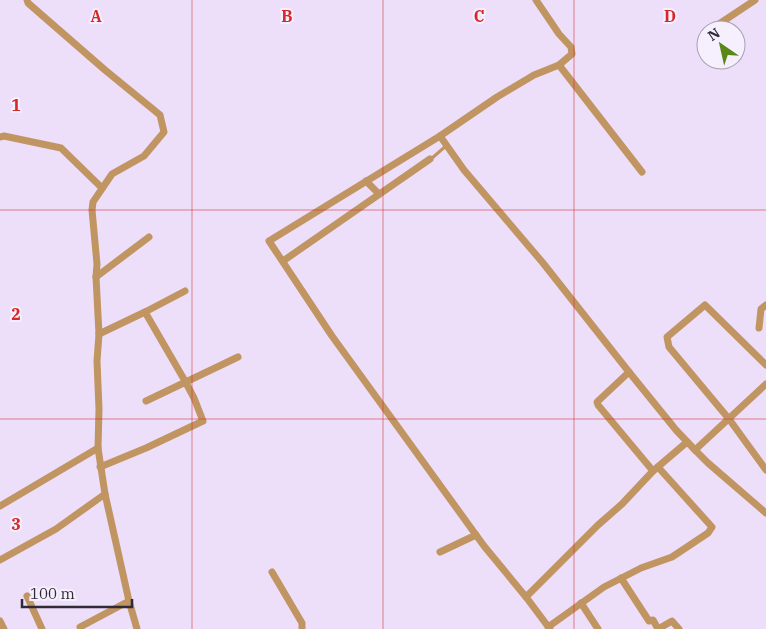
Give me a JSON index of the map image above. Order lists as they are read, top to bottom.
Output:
{
  "scale_bar": "100 m",
  "north": "top left",
  "grid": {
    "columns": [
      "A",
      "B",
      "C",
      "D"
    ],
    "rows": ["1", "2", "3"]
  }
}
